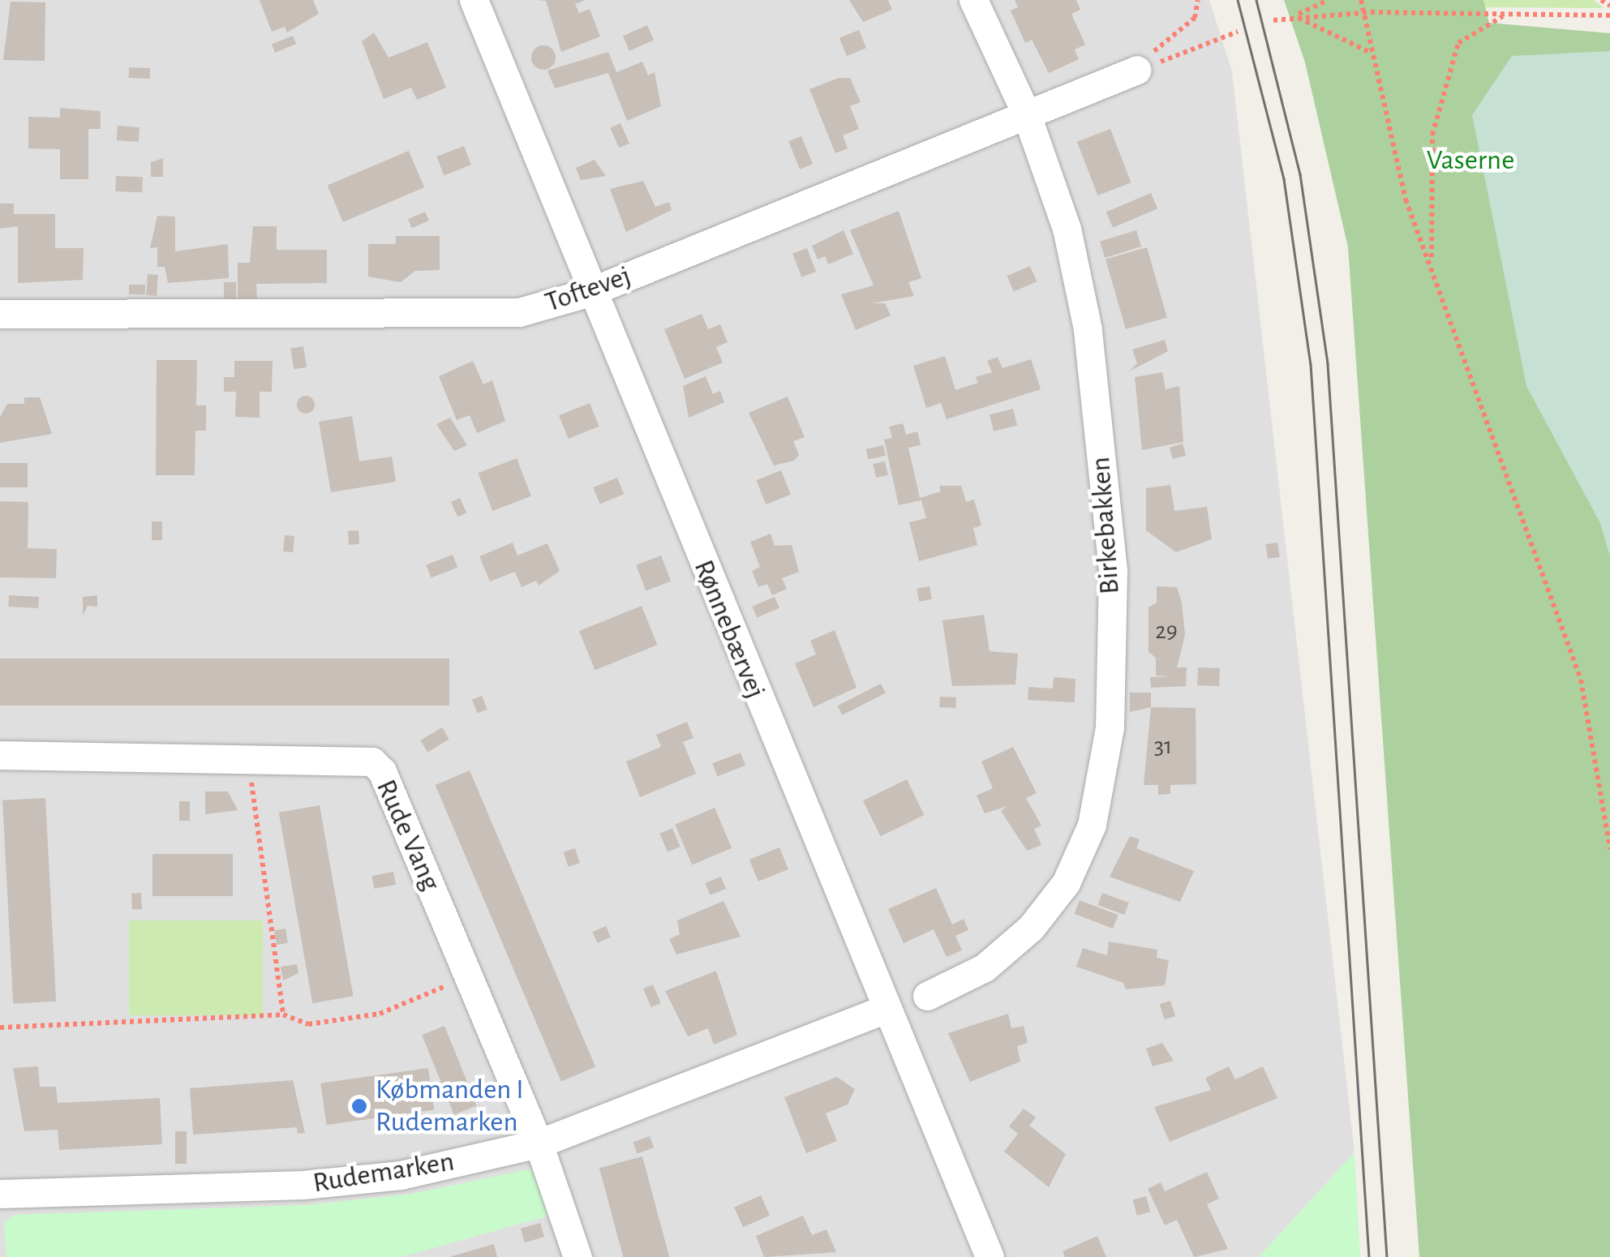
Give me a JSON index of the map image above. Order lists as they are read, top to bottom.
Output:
{
  "streets": {
    "street": [
      "Toftevej",
      "Birkebakken",
      "Rønnebærvej",
      "Rude Vang",
      "Rudemarken"
    ]
  },
  "crossings": [
    ["Toftevej", "Birkebakken"],
    ["Toftevej", "Rønnebærvej"],
    ["Rønnebærvej", "Rudemarken"],
    ["Rude Vang", "Rudemarken"]
  ],
  "parks": ["Vaserne"],
  "places": ["Købmanden I Rudemarken"],
  "house_numbers": ["29", "31"]
}
